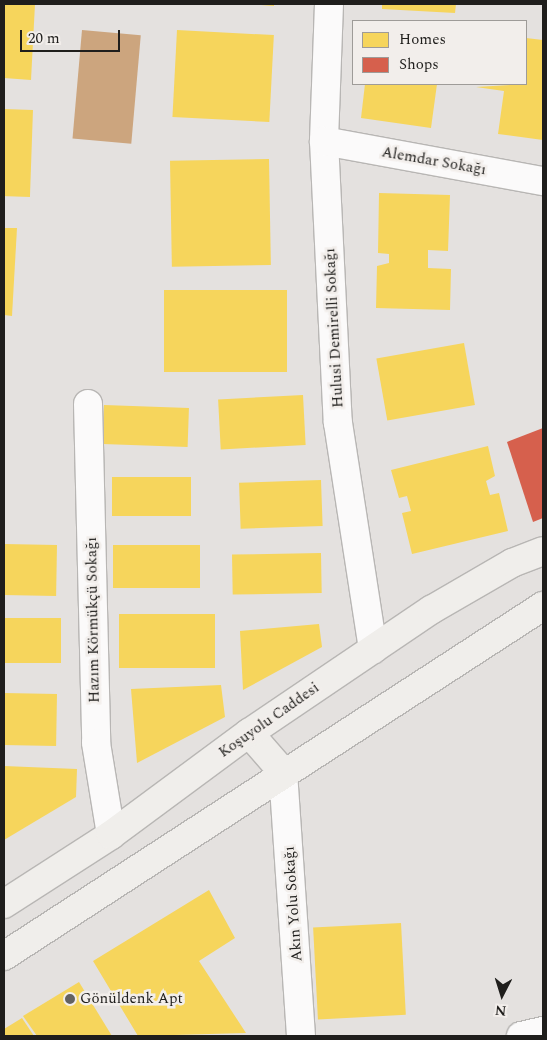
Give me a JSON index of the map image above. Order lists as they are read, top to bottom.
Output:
{
  "streets": {
    "street": [
      "Alemdar Sokağı",
      "Hulusi Demirelli Sokağı",
      "Hazım Körmükçü Sokağı",
      "Koşuyolu Caddesi",
      "Akın Yolu Sokağı"
    ]
  },
  "crossings": [
    ["Alemdar Sokağı", "Hulusi Demirelli Sokağı"],
    ["Hulusi Demirelli Sokağı", "Koşuyolu Caddesi"],
    ["Hazım Körmükçü Sokağı", "Koşuyolu Caddesi"]
  ],
  "places": ["Gönüldenk Apt"],
  "legend": ["Homes", "Shops"],
  "scale_bar": "20 m",
  "north": "bottom"
}
